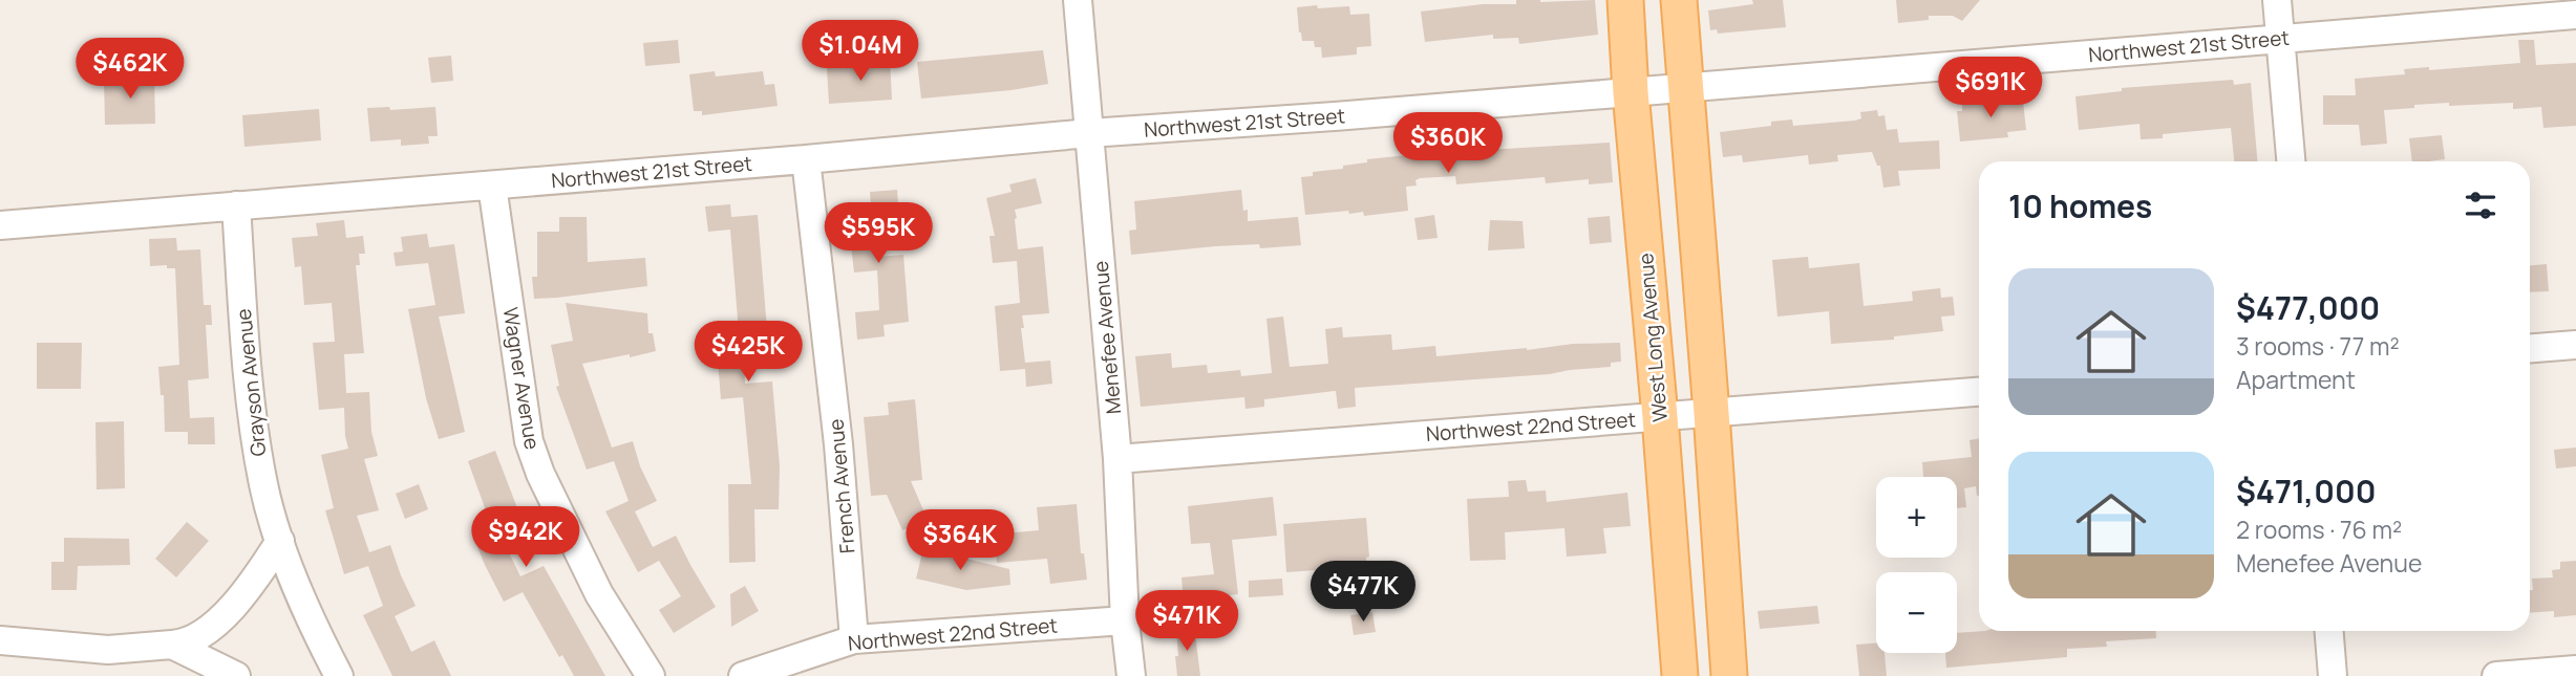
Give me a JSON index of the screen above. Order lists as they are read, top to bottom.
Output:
{
  "streets": {
    "main road": ["West Long Avenue"],
    "street": [
      "Northwest 21st Street",
      "Menefee Avenue",
      "Wagner Avenue",
      "Grayson Avenue",
      "Northwest 22nd Street",
      "French Avenue"
    ]
  },
  "crossings": [
    ["Northwest 21st Street", "Menefee Avenue"],
    ["Northwest 21st Street", "West Long Avenue"],
    ["Northwest 21st Street", "Wagner Avenue"],
    ["Northwest 21st Street", "Grayson Avenue"],
    ["Northwest 21st Street", "French Avenue"],
    ["Menefee Avenue", "Northwest 22nd Street"],
    ["West Long Avenue", "Northwest 22nd Street"],
    ["Northwest 22nd Street", "French Avenue"]
  ],
  "page": {
    "price": [
      "$1.04M",
      "$462K",
      "$691K",
      "$360K",
      "$595K",
      "$425K",
      "$942K",
      "$364K",
      "$477K",
      "$471K"
    ],
    "heading": "10 homes",
    "list": [
      {
        "name": "$477,000",
        "note": "3 rooms · 77 m² · Apartment"
      },
      {
        "name": "$471,000",
        "note": "2 rooms · 76 m² · Menefee Avenue"
      }
    ],
    "map_buttons": ["+", "−"]
  }
}
